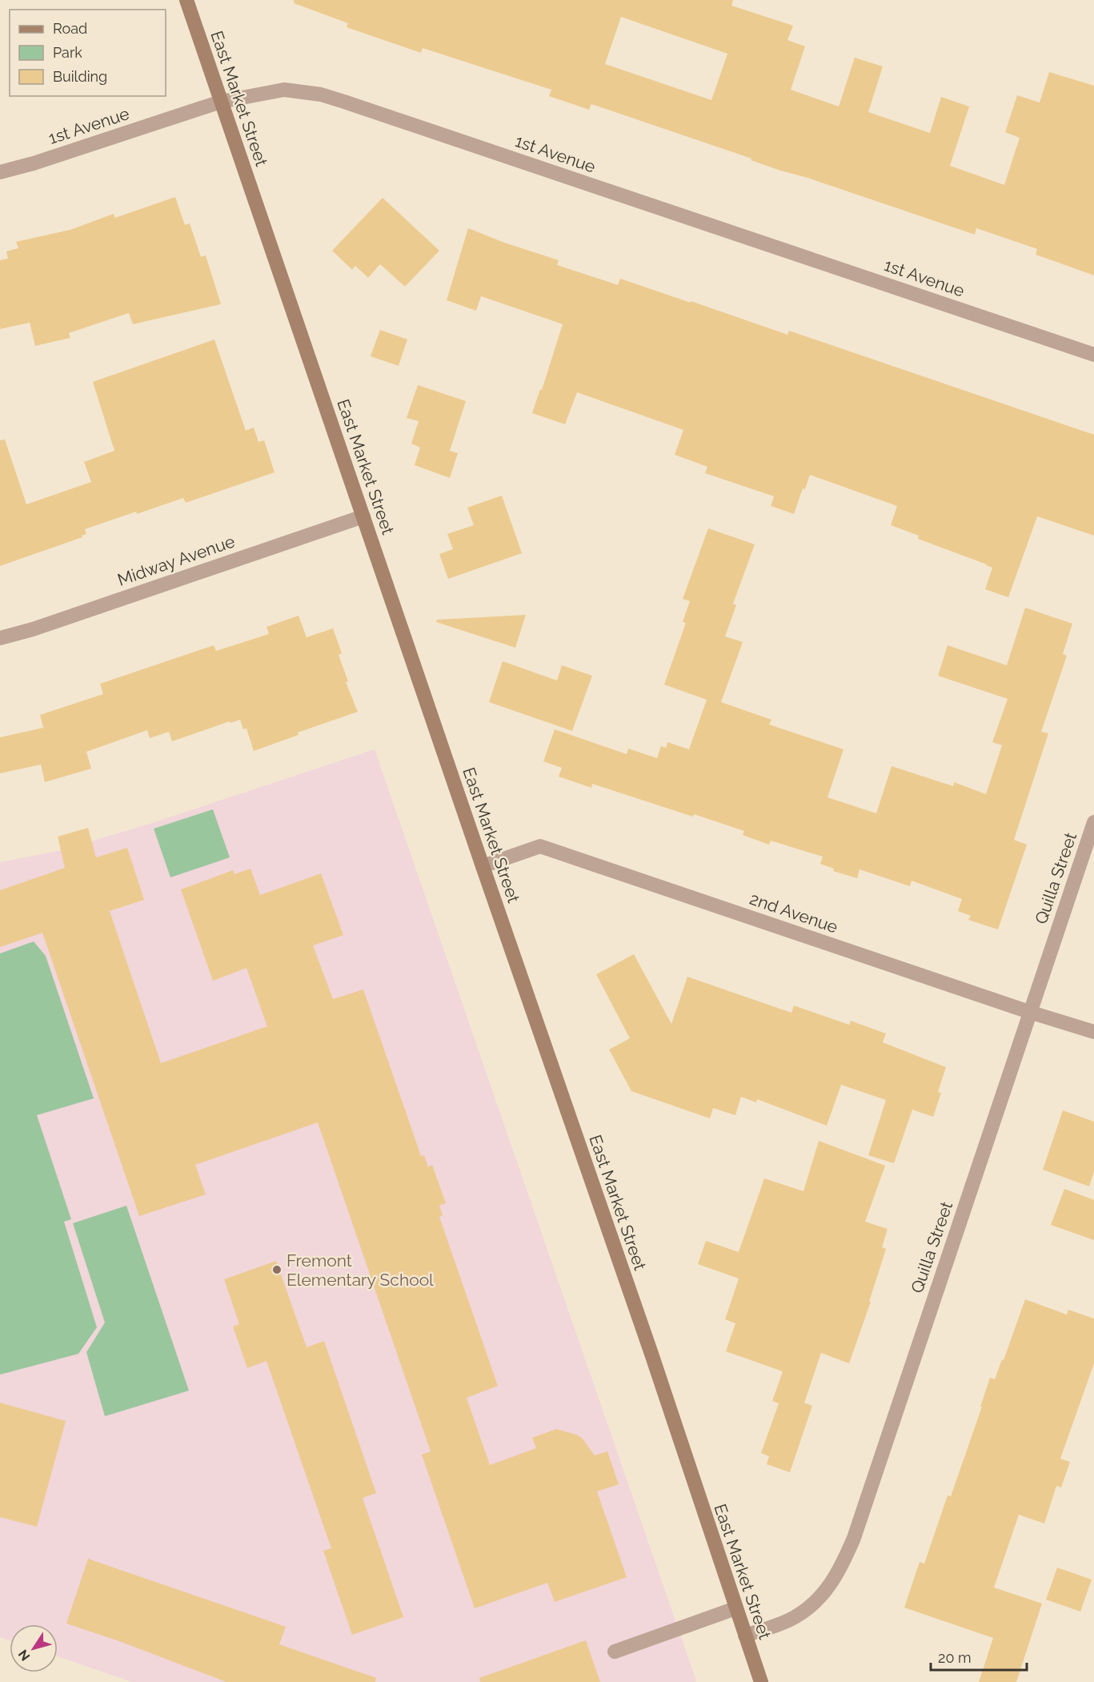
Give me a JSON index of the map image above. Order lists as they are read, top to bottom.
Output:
{
  "streets": {
    "main road": ["East Market Street"],
    "street": [
      "1st Avenue",
      "Midway Avenue",
      "Quilla Street",
      "2nd Avenue"
    ]
  },
  "crossings": [
    ["East Market Street", "1st Avenue"],
    ["East Market Street", "Midway Avenue"],
    ["East Market Street", "Quilla Street"],
    ["East Market Street", "2nd Avenue"],
    ["Quilla Street", "2nd Avenue"]
  ],
  "places": ["Fremont Elementary School"],
  "legend": ["Road", "Park", "Building"],
  "scale_bar": "20 m",
  "north": "bottom left"
}
